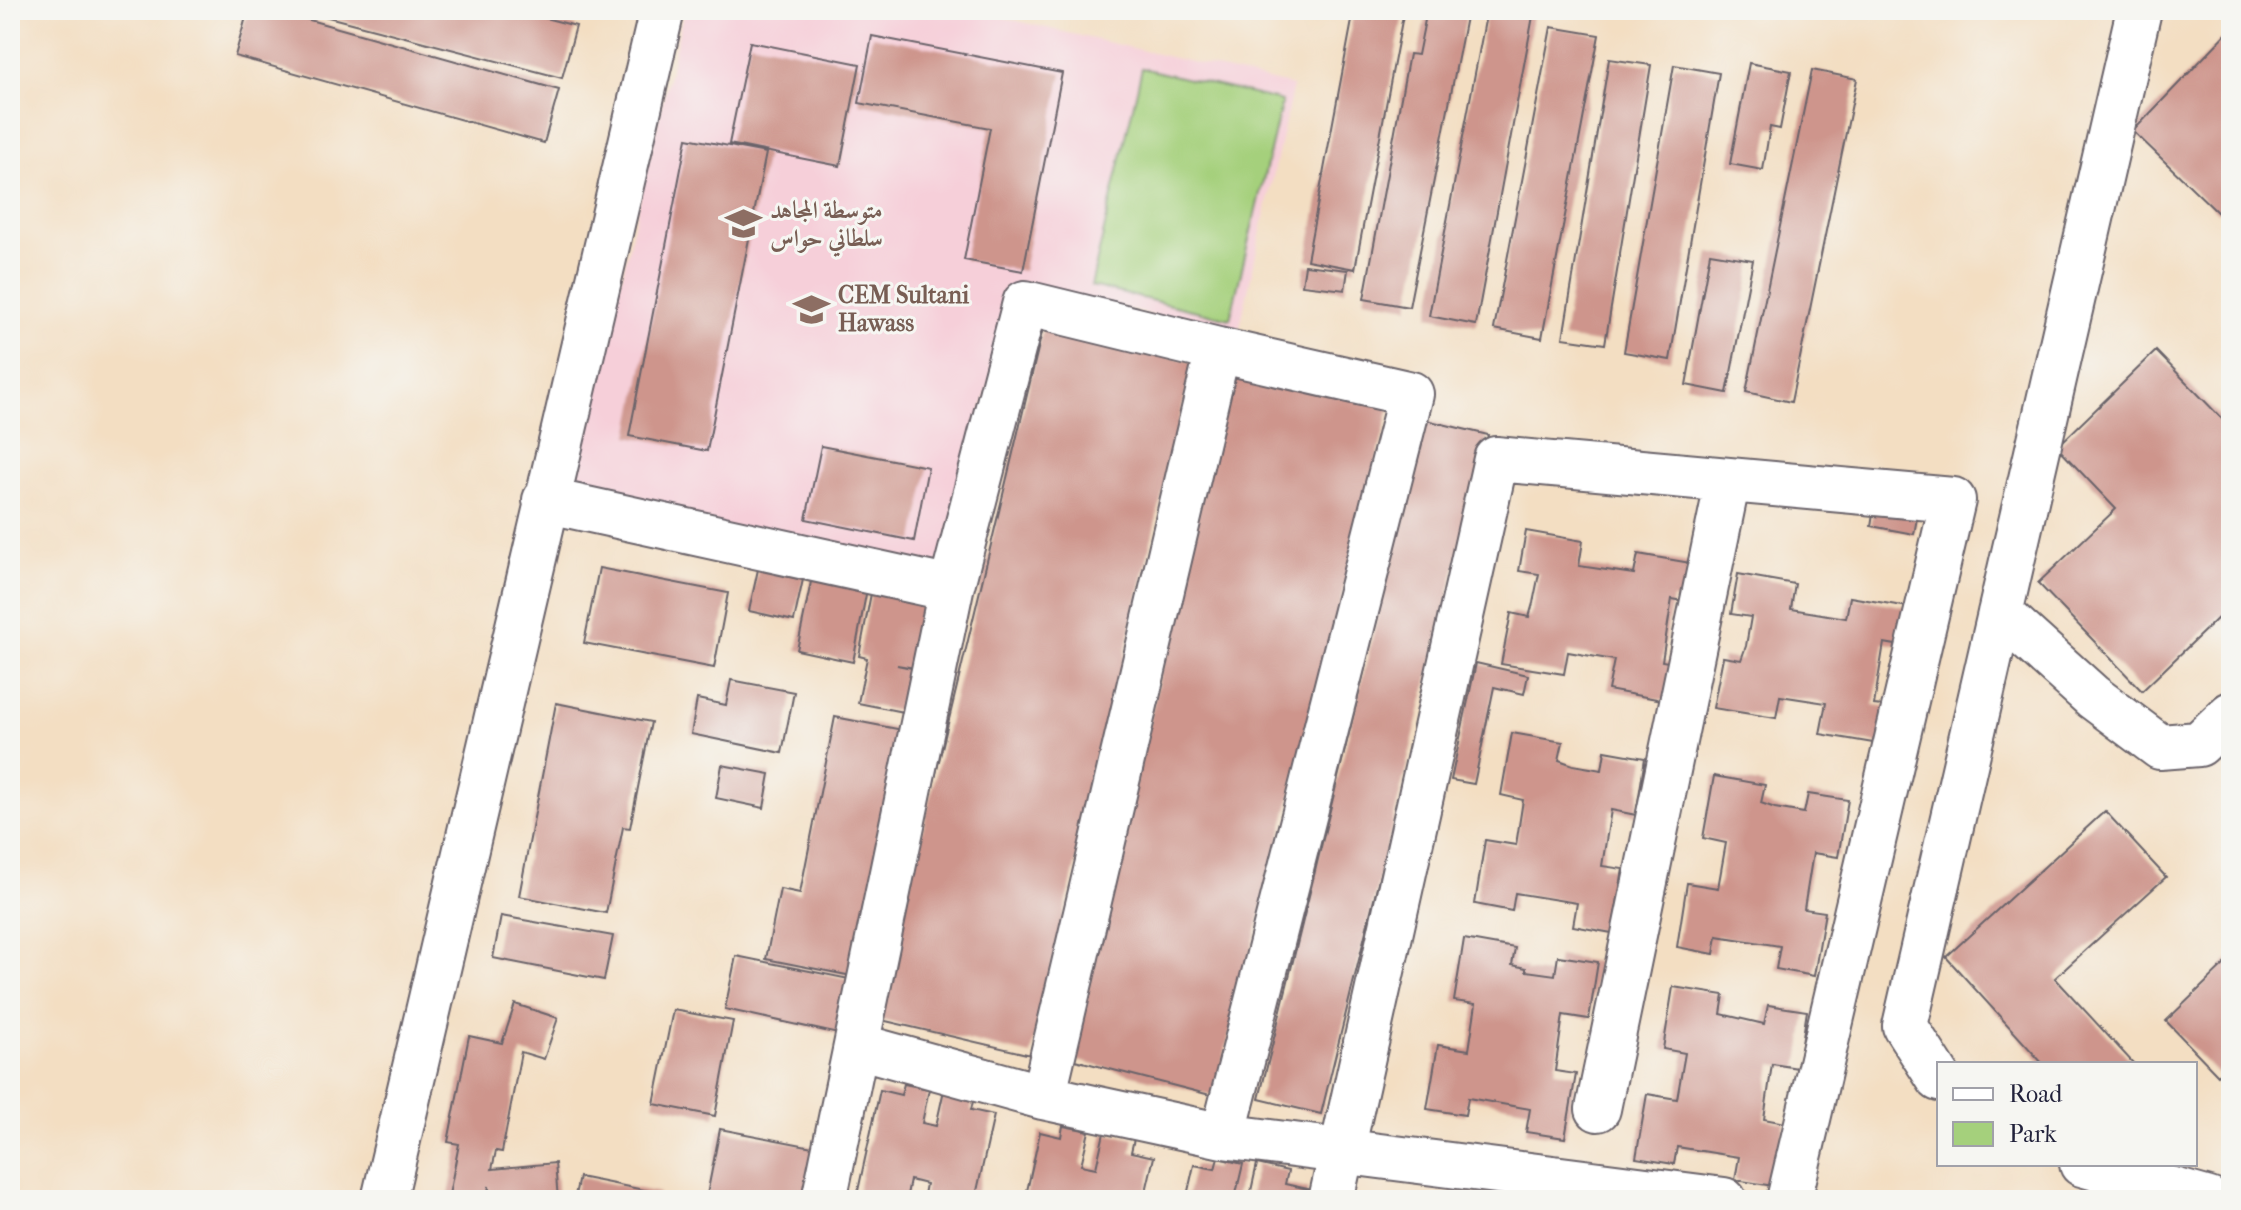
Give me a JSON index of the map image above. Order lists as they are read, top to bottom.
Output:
{
  "places": {
    "school or university": ["متوسطة المجاهد سلطاني حواس", "CEM Sultani Hawass"]
  },
  "legend": ["Road", "Park"]
}
